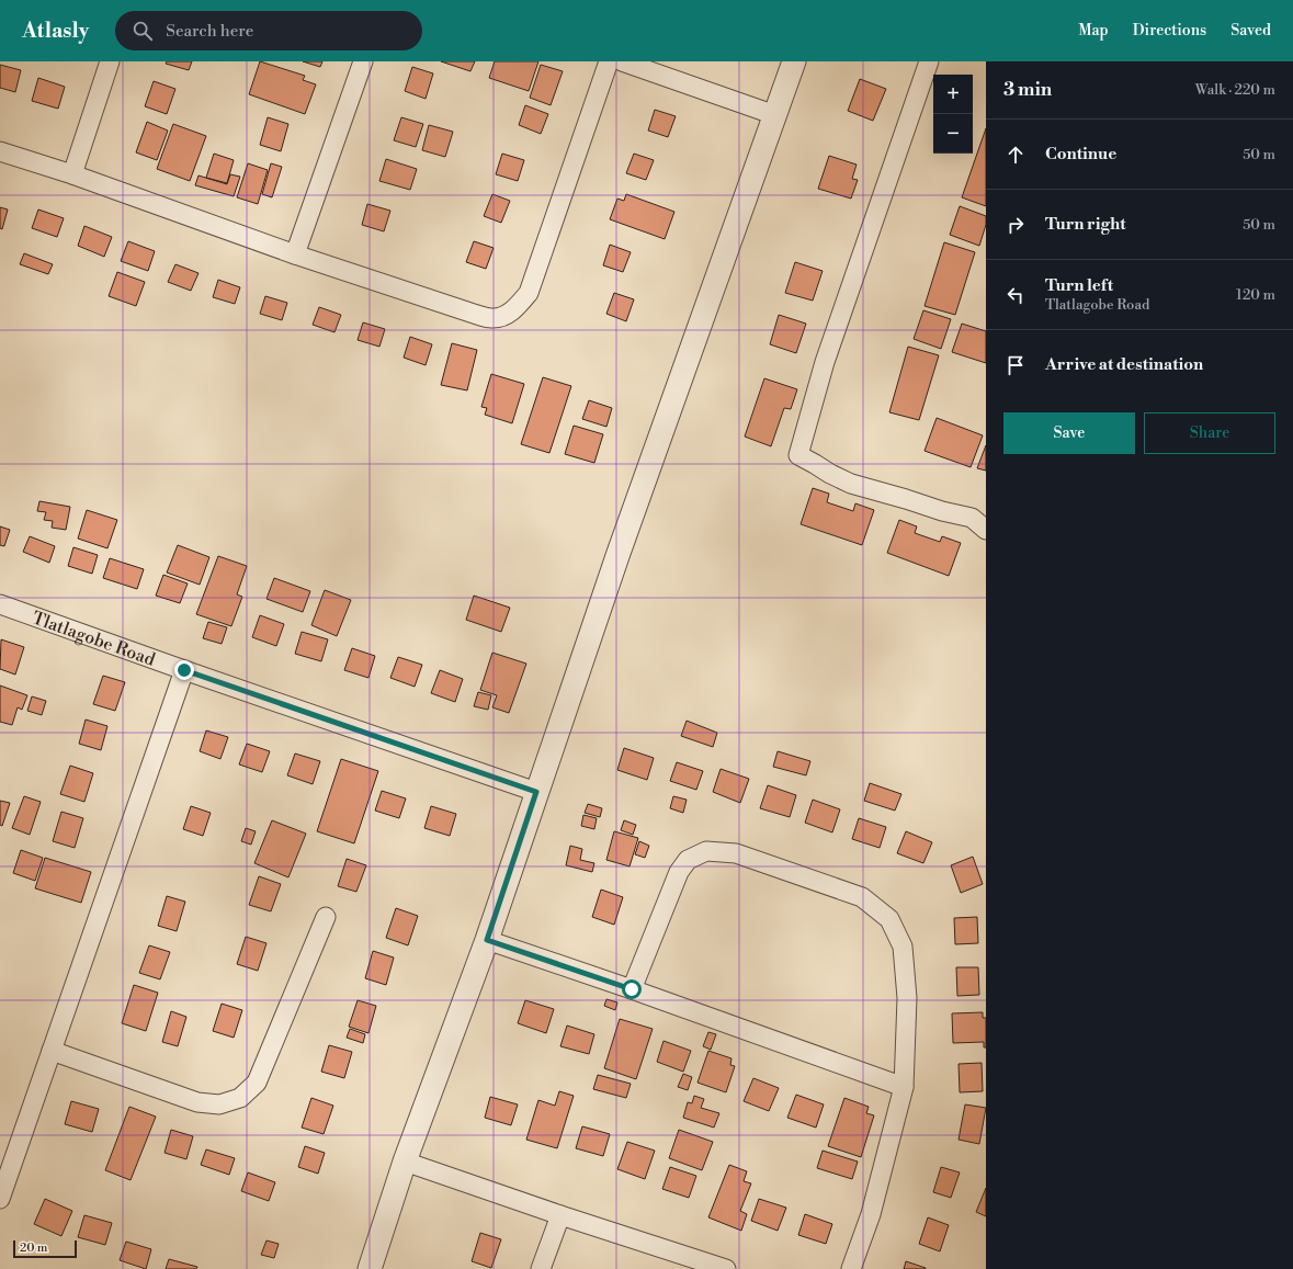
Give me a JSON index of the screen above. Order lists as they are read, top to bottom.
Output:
{
  "streets": {
    "street": ["Tlatlagobe Road"]
  },
  "scale_bar": "20 m",
  "page": {
    "header": "Atlasly",
    "search": "Search here",
    "nav": ["Map", "Directions", "Saved"],
    "heading": ["3 min", "Walk · 220 m"],
    "map_buttons": ["+", "−"],
    "list": [
      ["Continue", "50 m"],
      ["Turn right", "50 m"],
      ["Turn left", "Tlatlagobe Road", "120 m"],
      "Arrive at destination"
    ],
    "buttons": ["Save", "Share"],
    "scale": "20 m"
  }
}
